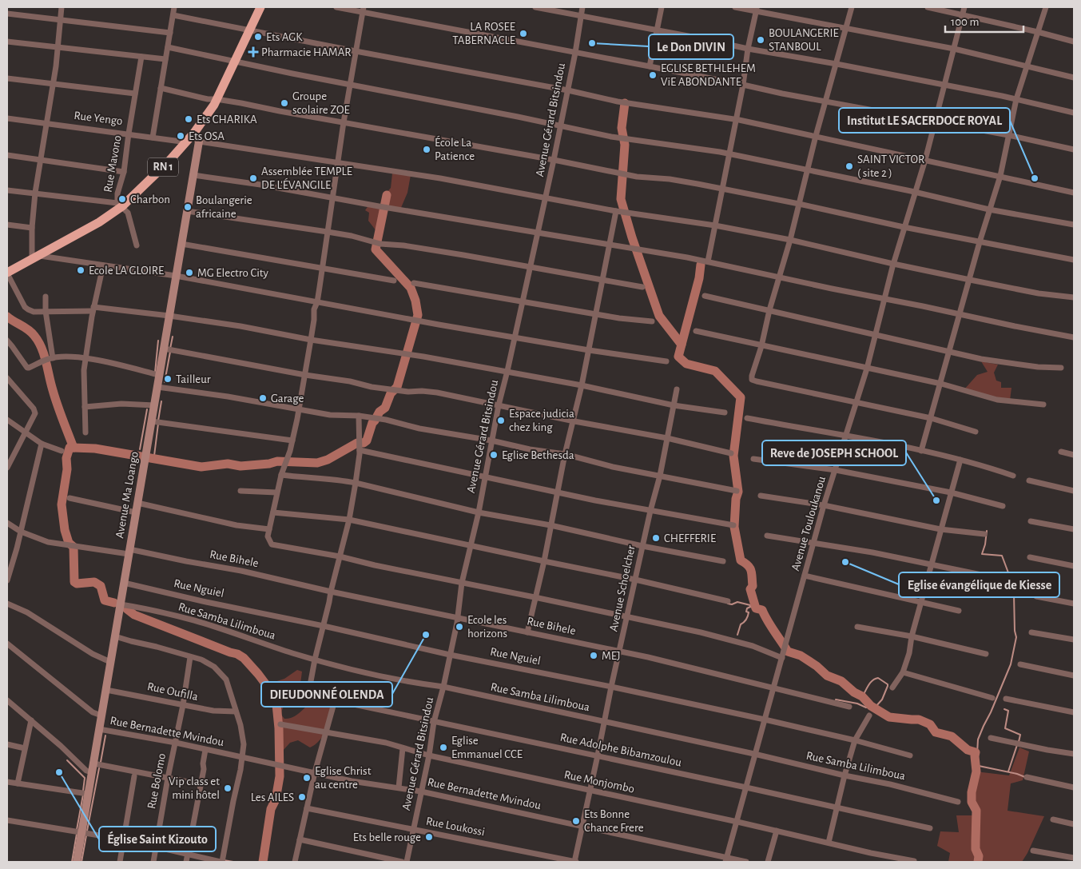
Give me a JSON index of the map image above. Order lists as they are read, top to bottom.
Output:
{
  "streets": {
    "highway": ["RN 1"],
    "main road": ["Avenue Ma Loango"],
    "street": [
      "Rue Yengo",
      "Avenue Gérard Bitsindou",
      "Rue Mavono",
      "Avenue Touloukanou",
      "Rue Bihele",
      "Rue Nguiel",
      "Avenue Schoelcher",
      "Rue Samba Lilimboua",
      "Rue Oufilla",
      "Rue Bernadette Mvindou",
      "Rue Adolphe Bibamzoulou",
      "Rue Bolomo",
      "Rue Monjombo",
      "Rue Loukossi"
    ]
  },
  "crossings": [
    ["Rue Yengo", "Rue Mavono"],
    ["Rue Yengo", "RN 1"],
    ["Avenue Gérard Bitsindou", "Rue Bihele"],
    ["Avenue Gérard Bitsindou", "Rue Nguiel"],
    ["Avenue Gérard Bitsindou", "Rue Samba Lilimboua"],
    ["Avenue Gérard Bitsindou", "Rue Bernadette Mvindou"],
    ["Avenue Gérard Bitsindou", "Rue Adolphe Bibamzoulou"],
    ["Avenue Gérard Bitsindou", "Rue Monjombo"],
    ["Avenue Gérard Bitsindou", "Rue Loukossi"],
    ["Rue Mavono", "RN 1"],
    ["RN 1", "Avenue Ma Loango"],
    ["Avenue Ma Loango", "Rue Bihele"],
    ["Avenue Ma Loango", "Rue Nguiel"],
    ["Avenue Ma Loango", "Rue Samba Lilimboua"],
    ["Avenue Ma Loango", "Rue Oufilla"],
    ["Avenue Ma Loango", "Rue Bernadette Mvindou"],
    ["Avenue Touloukanou", "Rue Bihele"],
    ["Avenue Touloukanou", "Rue Nguiel"],
    ["Avenue Touloukanou", "Rue Samba Lilimboua"],
    ["Avenue Touloukanou", "Rue Bernadette Mvindou"],
    ["Avenue Touloukanou", "Rue Adolphe Bibamzoulou"],
    ["Avenue Touloukanou", "Rue Monjombo"],
    ["Rue Bihele", "Avenue Schoelcher"],
    ["Rue Nguiel", "Avenue Schoelcher"],
    ["Avenue Schoelcher", "Rue Samba Lilimboua"],
    ["Avenue Schoelcher", "Rue Bernadette Mvindou"],
    ["Avenue Schoelcher", "Rue Adolphe Bibamzoulou"],
    ["Avenue Schoelcher", "Rue Monjombo"],
    ["Avenue Schoelcher", "Rue Loukossi"],
    ["Rue Samba Lilimboua", "Rue Adolphe Bibamzoulou"],
    ["Rue Oufilla", "Rue Bolomo"],
    ["Rue Bernadette Mvindou", "Rue Bolomo"]
  ],
  "places": {
    "other": [
      "LA ROSEE TABERNACLE",
      "Ets AGK",
      "BOULANGERIE STANBOUL",
      "Le Don DIVIN",
      "EGLISE BETHLEHEM ViE ABONDANTE",
      "Groupe scolaire ZOE",
      "Ets CHARIKA",
      "Ets OSA",
      "École La Patience",
      "SAINT VICTOR ( site 2 )",
      "Assemblée TEMPLE DE L'ÉVANGILE",
      "Institut LE SACERDOCE ROYAL",
      "Charbon",
      "Boulangerie africaine",
      "Ecole LA GLOIRE",
      "MG Electro City",
      "Tailleur",
      "Garage",
      "Espace judicia chez king",
      "Eglise Bethesda",
      "Reve de JOSEPH SCHOOL",
      "CHEFFERIE",
      "Eglise évangélique de Kiesse",
      "Ecole les horizons",
      "DIEUDONNÉ OLENDA",
      "MEJ",
      "Eglise Emmanuel CCE",
      "Église Saint Kizouto",
      "Eglise Christ au centre",
      "Vip class et mini hôtel",
      "Les AILES",
      "Ets Bonne Chance Frere",
      "Ets belle rouge"
    ],
    "health": ["Pharmacie HAMAR"]
  },
  "scale_bar": "100 m"
}
